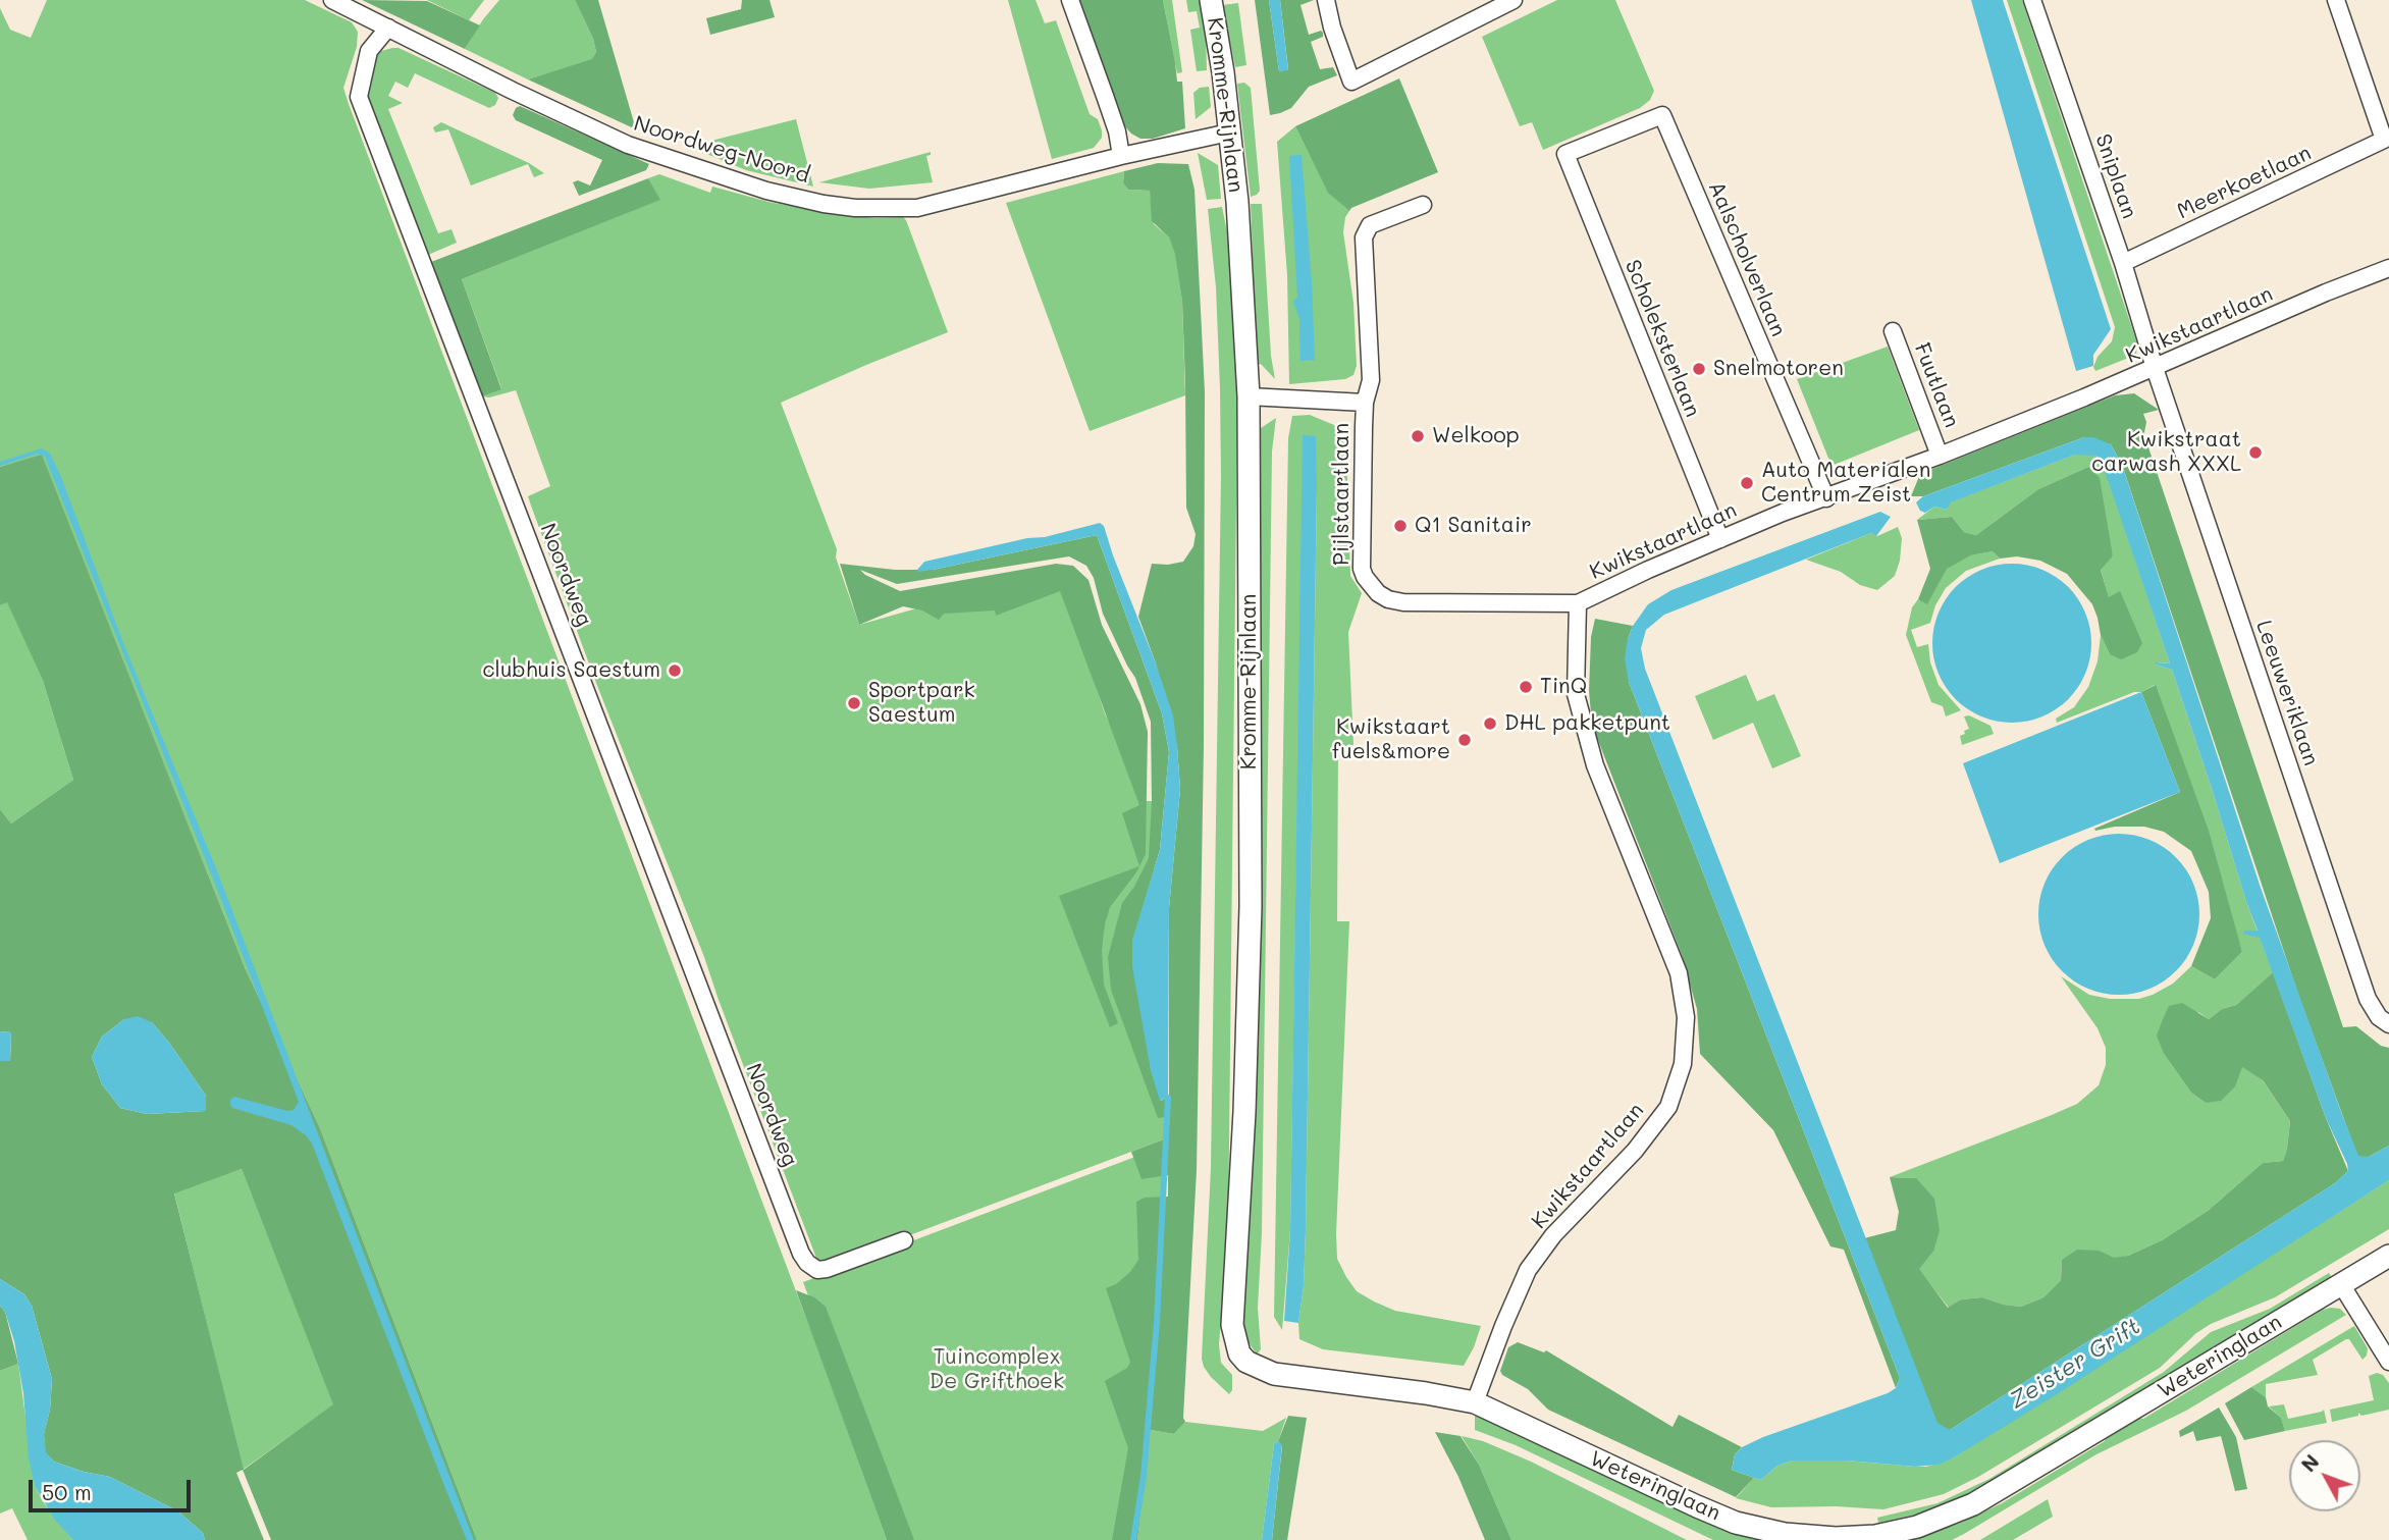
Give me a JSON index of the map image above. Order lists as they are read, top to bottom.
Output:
{
  "streets": {
    "street": [
      "Kromme-Rijnlaan",
      "Noordweg-Noord",
      "Sniplaan",
      "Meerkoetlaan",
      "Aalscholverlaan",
      "Kwikstaartlaan",
      "Scholeksterlaan",
      "Fuutlaan",
      "Pijlstaartlaan",
      "Noordweg",
      "Leeuweriklaan",
      "Weteringlaan"
    ]
  },
  "crossings": [
    ["Kromme-Rijnlaan", "Noordweg-Noord"],
    ["Kromme-Rijnlaan", "Pijlstaartlaan"],
    ["Kromme-Rijnlaan", "Weteringlaan"],
    ["Noordweg-Noord", "Noordweg"],
    ["Sniplaan", "Meerkoetlaan"],
    ["Sniplaan", "Kwikstaartlaan"],
    ["Sniplaan", "Leeuweriklaan"],
    ["Aalscholverlaan", "Kwikstaartlaan"],
    ["Aalscholverlaan", "Scholeksterlaan"],
    ["Kwikstaartlaan", "Scholeksterlaan"],
    ["Kwikstaartlaan", "Fuutlaan"],
    ["Kwikstaartlaan", "Pijlstaartlaan"],
    ["Kwikstaartlaan", "Leeuweriklaan"],
    ["Kwikstaartlaan", "Weteringlaan"]
  ],
  "water": ["Zeister Grift"],
  "parks": ["Tuincomplex De Grifthoek"],
  "places": [
    "Snelmotoren",
    "Welkoop",
    "Kwikstraat carwash XXXL",
    "Auto Materialen Centrum Zeist",
    "Q1 Sanitair",
    "clubhuis Saestum",
    "TinQ",
    "Sportpark Saestum",
    "DHL pakketpunt",
    "Kwikstaart fuels&more"
  ],
  "scale_bar": "50 m",
  "north": "top left"
}
